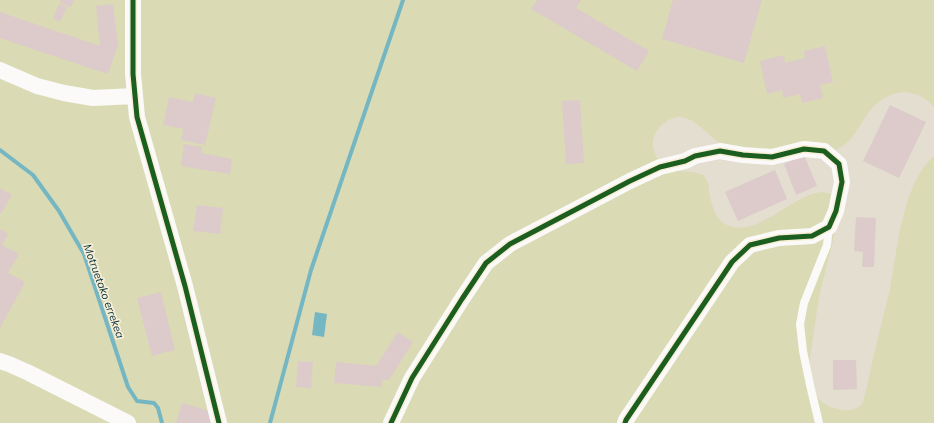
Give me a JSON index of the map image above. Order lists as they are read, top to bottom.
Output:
{
  "water": ["Motruetako errekea"]
}
